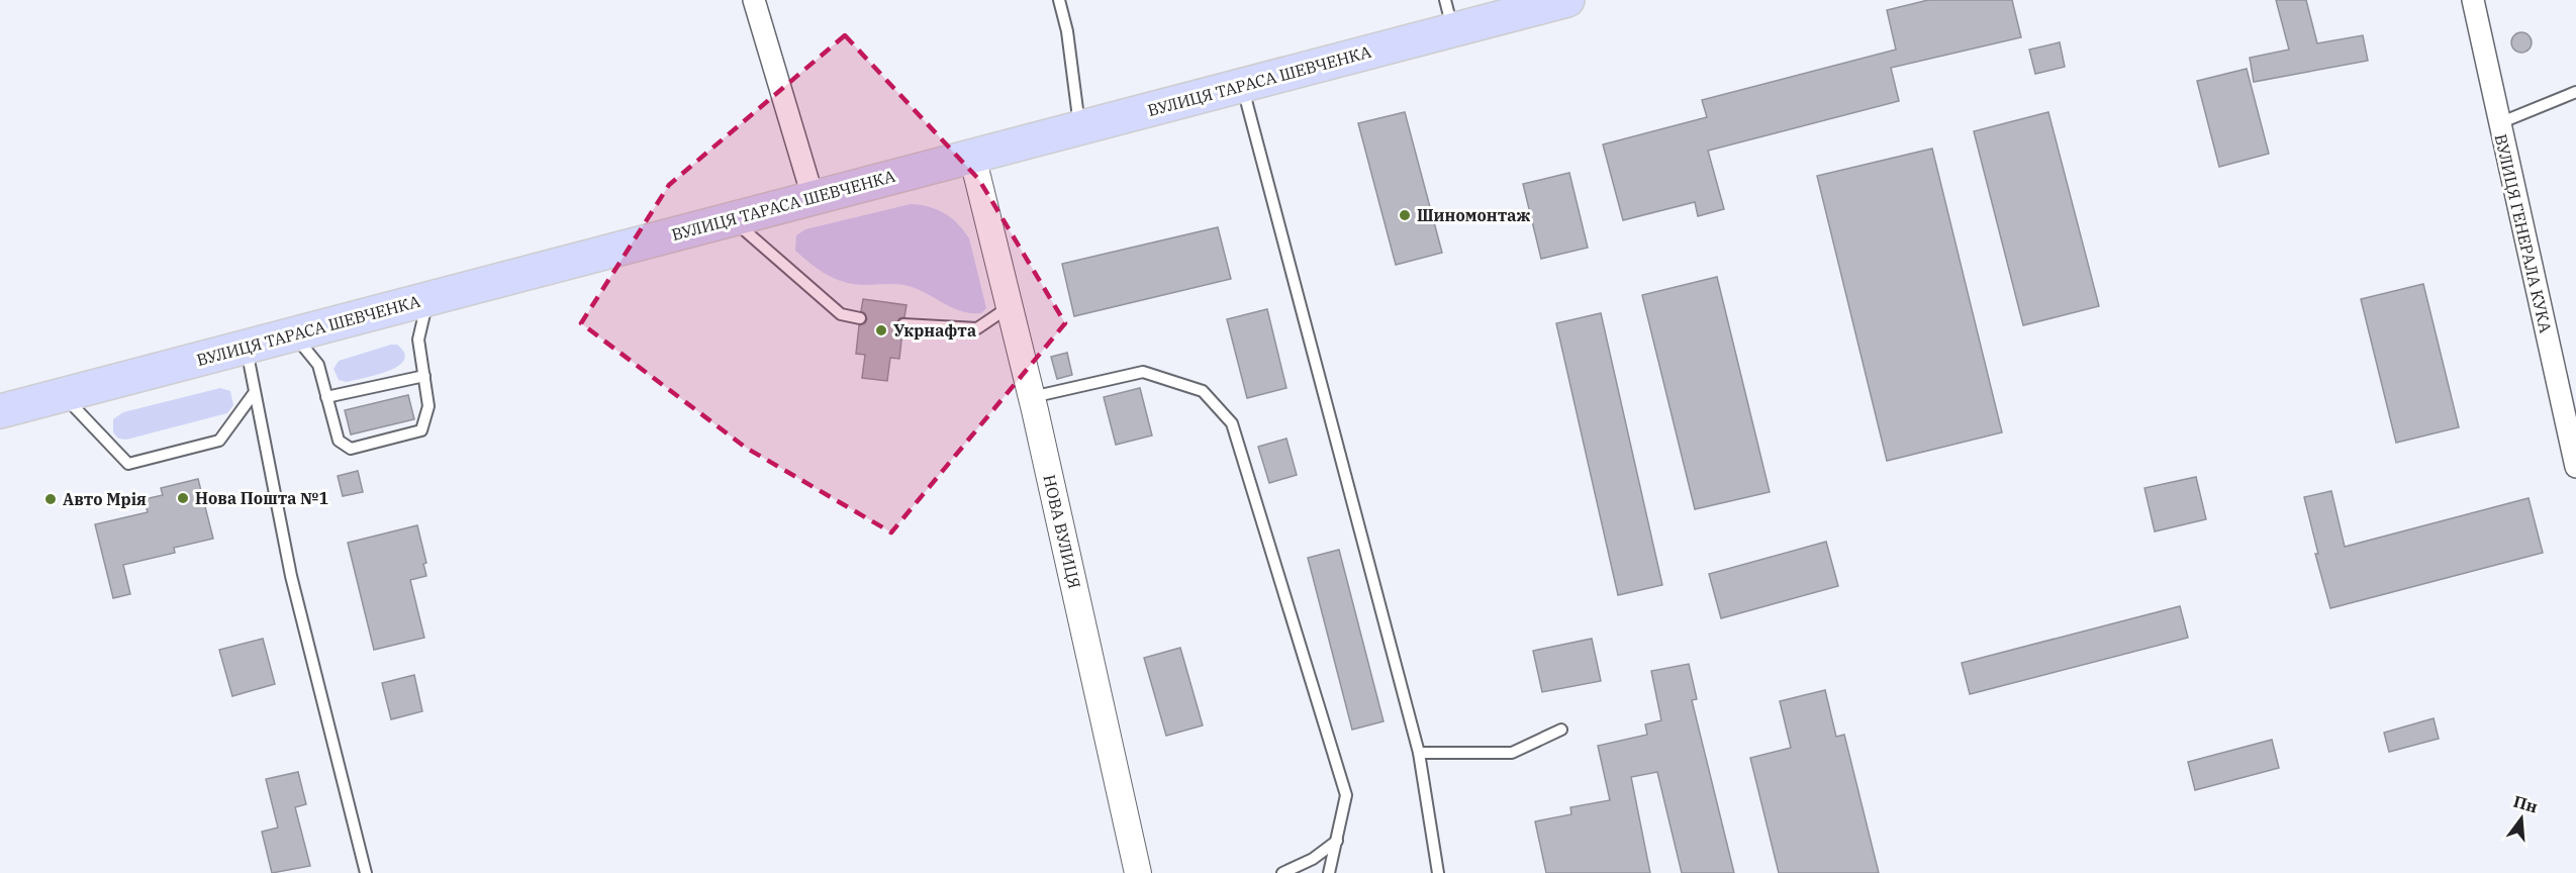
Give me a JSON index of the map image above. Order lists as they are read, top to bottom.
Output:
{
  "streets": {
    "main road": ["ВУЛИЦЯ ТАРАСА ШЕВЧЕНКА"],
    "street": ["ВУЛИЦЯ ГЕНЕРАЛА КУКА", "НОВА ВУЛИЦЯ"]
  },
  "crossings": [
    ["ВУЛИЦЯ ТАРАСА ШЕВЧЕНКА", "НОВА ВУЛИЦЯ"]
  ],
  "places": [
    "Шиномонтаж",
    "Укрнафта",
    "Нова Пошта №1",
    "Авто Мрія"
  ],
  "north": "top"
}
